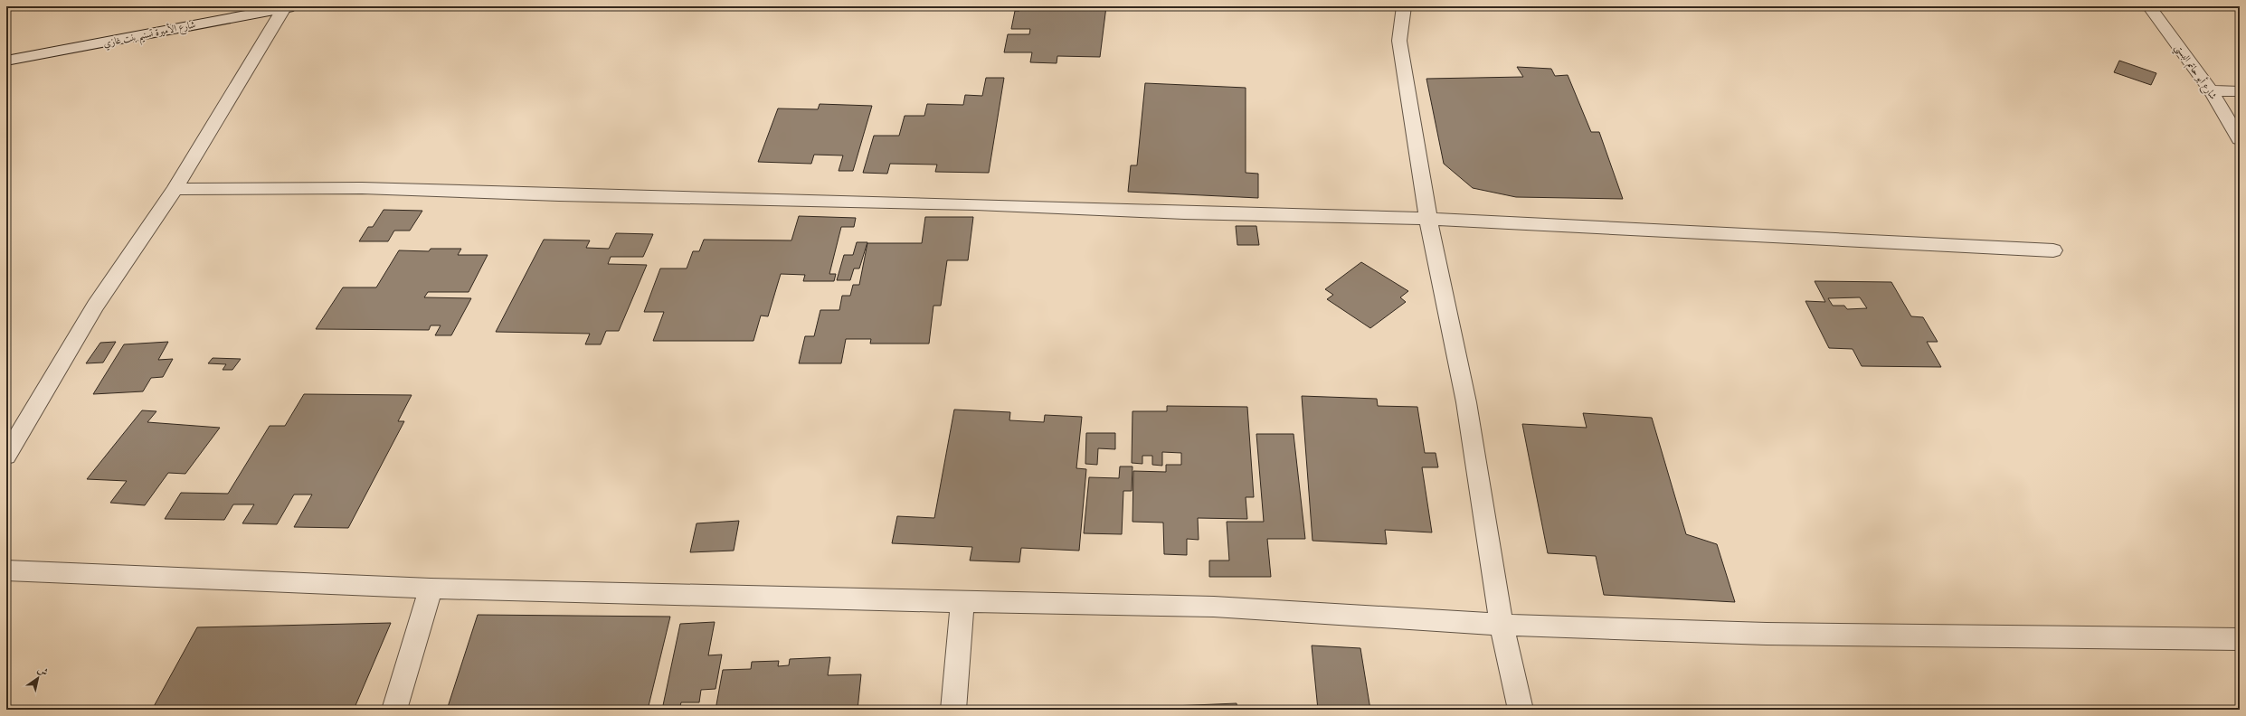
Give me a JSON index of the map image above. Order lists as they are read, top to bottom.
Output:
{
  "streets": {
    "street": ["شارع الأميرة تسنيم بنت غازي", "شارع أبو حاتم البستي"]
  },
  "north": "top right"
}
